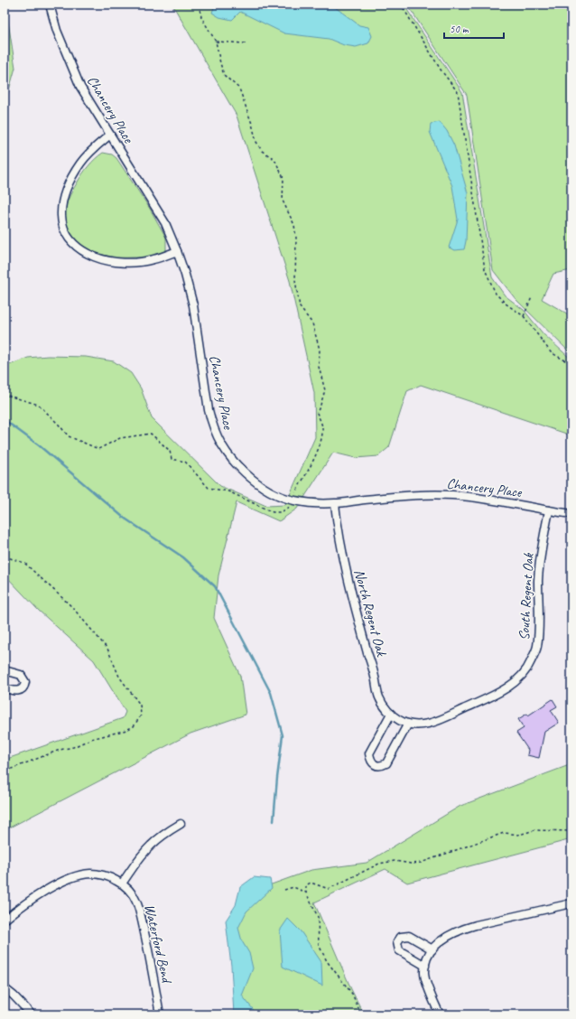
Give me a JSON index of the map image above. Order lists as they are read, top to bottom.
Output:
{
  "streets": {
    "street": [
      "Chancery Place",
      "South Regent Oak",
      "North Regent Oak",
      "Waterford Bend"
    ]
  },
  "crossings": [
    ["Chancery Place", "South Regent Oak"],
    ["Chancery Place", "North Regent Oak"],
    ["South Regent Oak", "North Regent Oak"]
  ],
  "scale_bar": "50 m"
}
